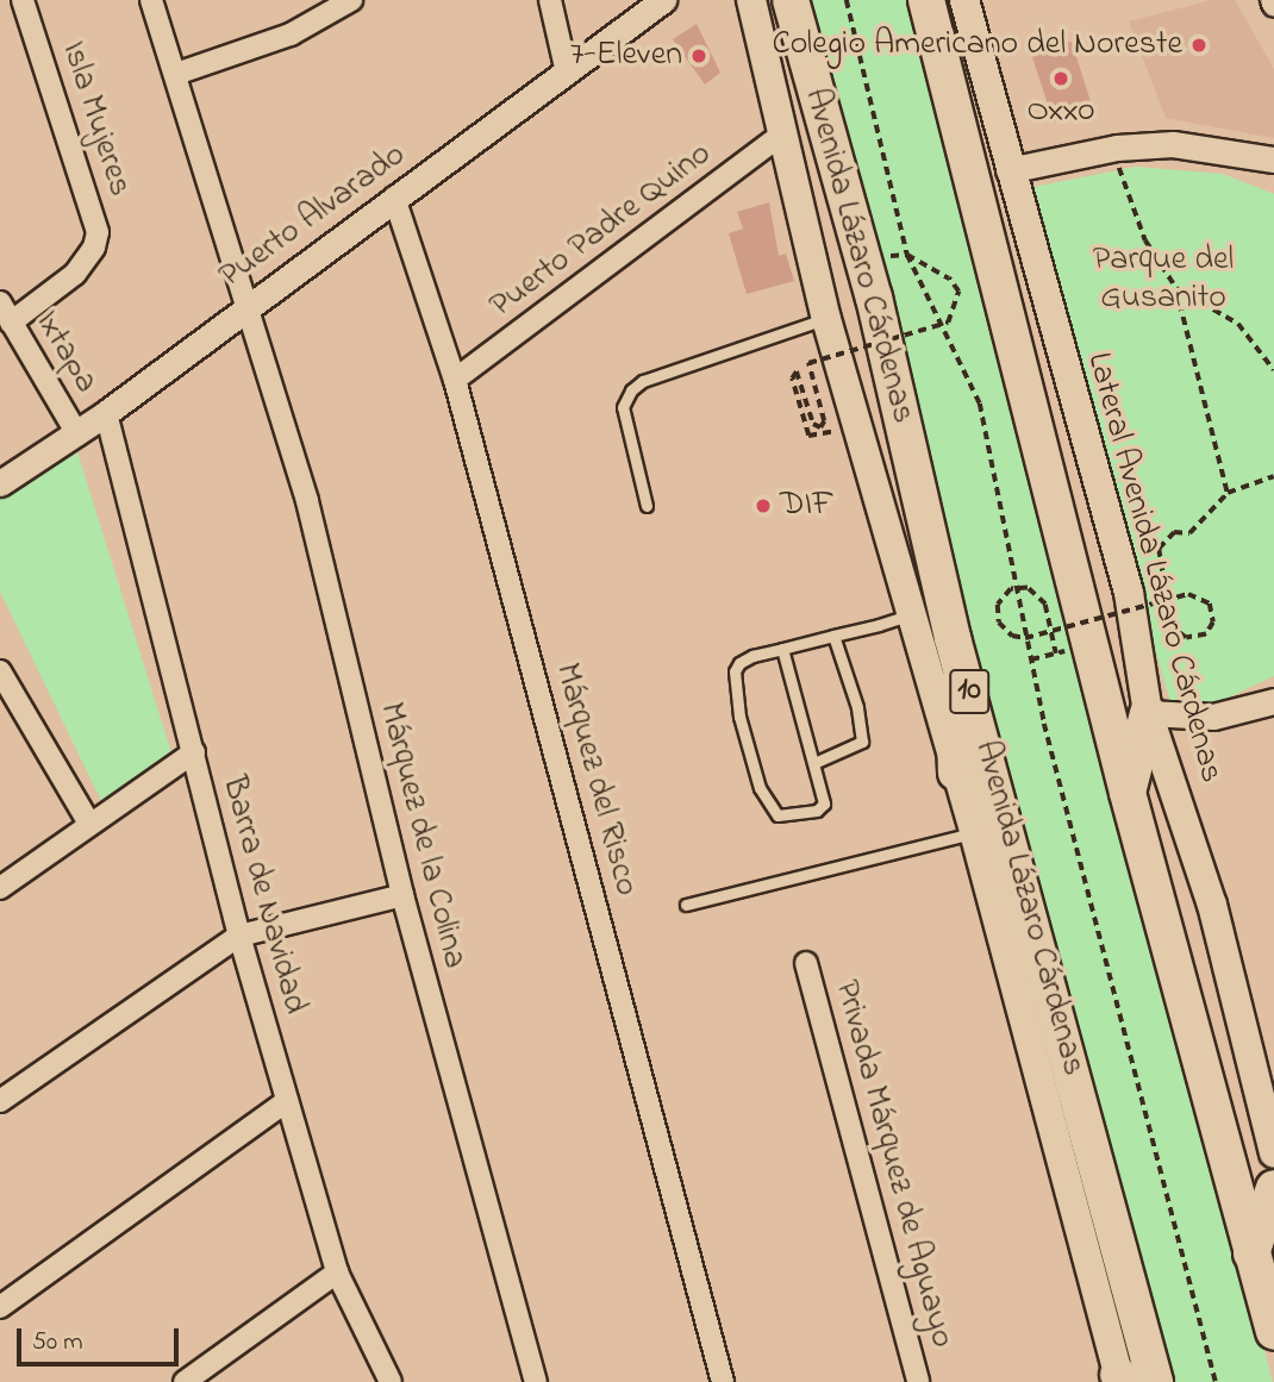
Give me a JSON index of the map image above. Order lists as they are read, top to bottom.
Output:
{
  "streets": {
    "highway": ["Avenida Lázaro Cárdenas", "10"],
    "main road": ["Lateral Avenida Lázaro Cárdenas"],
    "street": [
      "Isla Mujeres",
      "Puerto Alvarado",
      "Puerto Padre Quino",
      "Ixtapa",
      "Márquez del Risco",
      "Márquez de la Colina",
      "Barra de Navidad",
      "Privada Márquez de Aguayo"
    ]
  },
  "crossings": [
    ["Isla Mujeres", "Ixtapa"],
    ["Puerto Alvarado", "Ixtapa"],
    ["Puerto Alvarado", "Márquez del Risco"],
    ["Puerto Alvarado", "Márquez de la Colina"],
    ["Puerto Alvarado", "Barra de Navidad"],
    ["Puerto Padre Quino", "Márquez del Risco"]
  ],
  "parks": ["Parque del Gusanito"],
  "places": [
    "Colegio Americano del Noreste",
    "7-Eleven",
    "Oxxo",
    "DIF"
  ],
  "scale_bar": "50 m"
}
